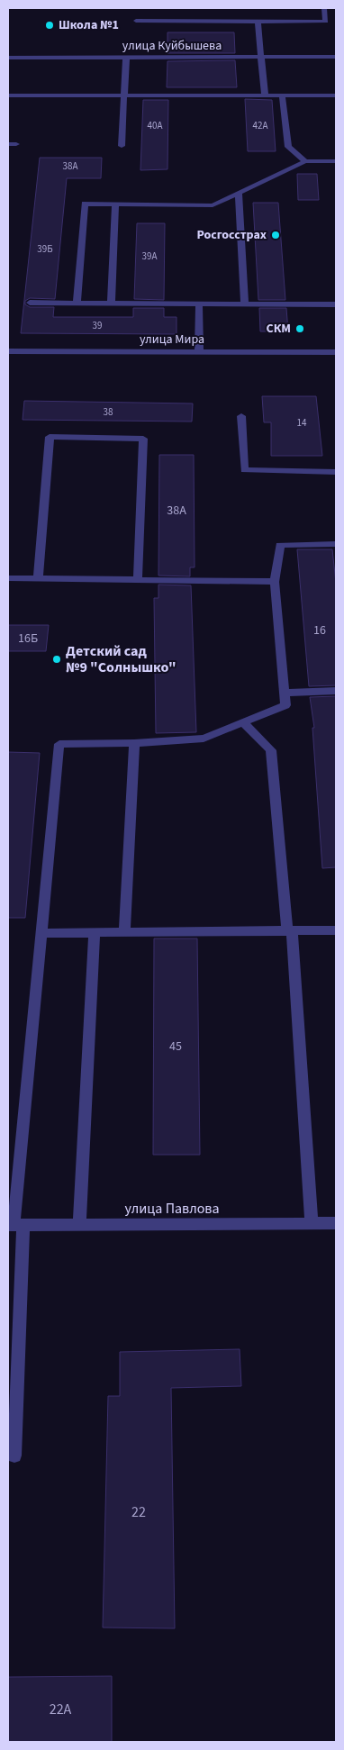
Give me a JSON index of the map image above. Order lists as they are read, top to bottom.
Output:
{
  "streets": {
    "street": ["улица Куйбышева", "улица Мира", "улица Павлова"]
  },
  "places": [
    "Школа №1",
    "Росгосстрах",
    "СКМ",
    "Детский сад №9 \"Солнышко\""
  ],
  "house_numbers": [
    "40А",
    "42А",
    "38А",
    "39Б",
    "39А",
    "39",
    "38",
    "14",
    "38А",
    "16",
    "16Б",
    "45",
    "22",
    "22А"
  ]
}
